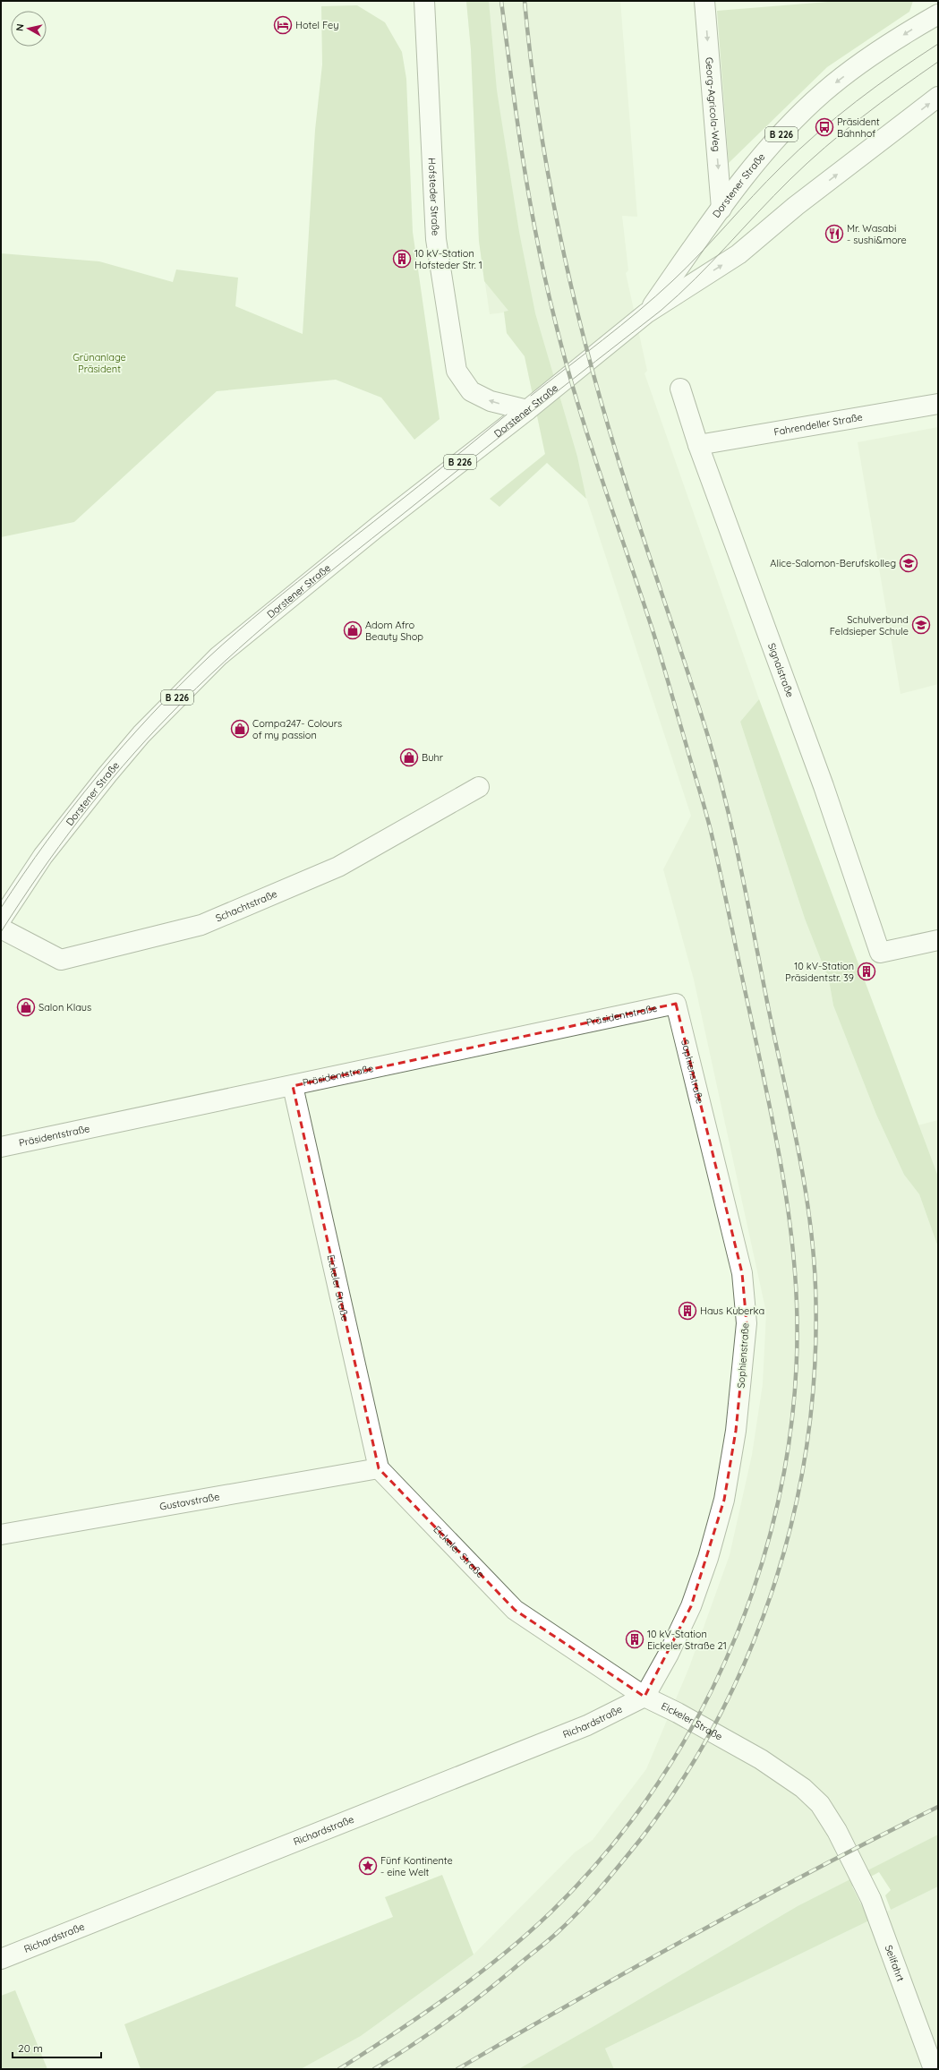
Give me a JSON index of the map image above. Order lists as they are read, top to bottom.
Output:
{
  "streets": {
    "street": [
      "Georg-Agricola-Weg",
      "B 226",
      "Dorstener Straße",
      "Hofsteder Straße",
      "Fahrendeller Straße",
      "Signalstraße",
      "Schachtstraße",
      "Präsidentstraße",
      "Sophienstraße",
      "Eickeler Straße",
      "Gustavstraße",
      "Richardstraße",
      "Seilfahrt"
    ]
  },
  "crossings": [
    ["Georg-Agricola-Weg", "Dorstener Straße"],
    ["Dorstener Straße", "Hofsteder Straße"],
    ["Fahrendeller Straße", "Signalstraße"],
    ["Präsidentstraße", "Sophienstraße"],
    ["Präsidentstraße", "Eickeler Straße"],
    ["Sophienstraße", "Eickeler Straße"],
    ["Sophienstraße", "Richardstraße"],
    ["Eickeler Straße", "Gustavstraße"],
    ["Eickeler Straße", "Richardstraße"],
    ["Eickeler Straße", "Seilfahrt"]
  ],
  "one_way": ["Georg-Agricola-Weg", "Hofsteder Straße"],
  "parks": ["Grünanlage Präsident"],
  "places": {
    "hotel": ["Hotel Fey"],
    "bus stop": ["Präsident Bahnhof"],
    "restaurant": ["Mr. Wasabi - sushi&more"],
    "building": [
      "10 kV-Station Hofsteder Str. 1",
      "10 kV-Station Präsidentstr. 39",
      "Haus Kuberka",
      "10 kV-Station Eickeler Straße 21"
    ],
    "school or university": ["Alice-Salomon-Berufskolleg", "Schulverbund Feldsieper Schule"],
    "shop": [
      "Adom Afro Beauty Shop",
      "Compa247- Colours of my passion",
      "Buhr",
      "Salon Klaus"
    ],
    "place": ["Fünf Kontinente - eine Welt"]
  },
  "scale_bar": "20 m",
  "north": "left"
}
